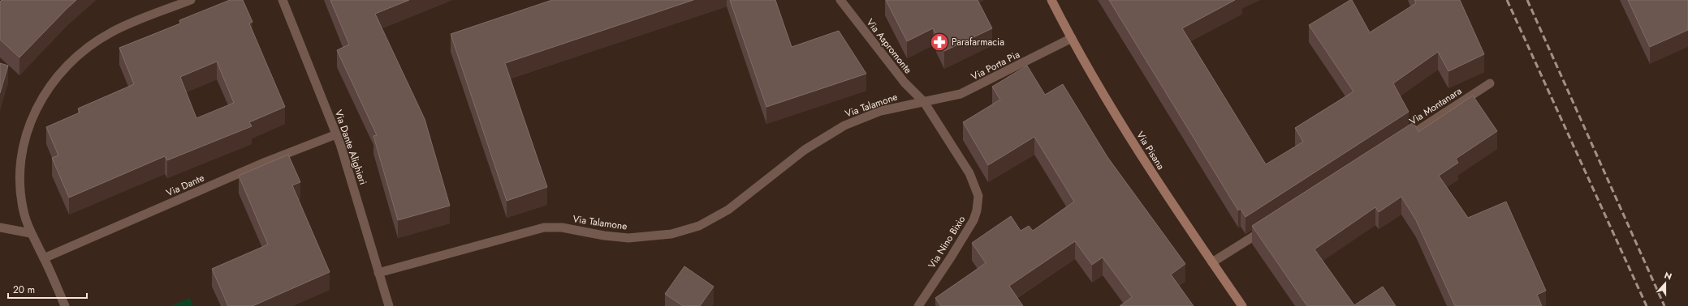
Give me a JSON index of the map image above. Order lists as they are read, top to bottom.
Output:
{
  "streets": {
    "main road": ["Via Pisana"],
    "street": [
      "Via Aspromonte",
      "Via Porta Pia",
      "Via Talamone",
      "Via Montanara",
      "Via Dante Alighieri",
      "Via Dante",
      "Via Nino Bixio"
    ]
  },
  "crossings": [
    ["Via Aspromonte", "Via Porta Pia"],
    ["Via Aspromonte", "Via Talamone"],
    ["Via Aspromonte", "Via Nino Bixio"],
    ["Via Porta Pia", "Via Talamone"],
    ["Via Porta Pia", "Via Pisana"],
    ["Via Porta Pia", "Via Nino Bixio"],
    ["Via Talamone", "Via Dante Alighieri"],
    ["Via Talamone", "Via Nino Bixio"],
    ["Via Dante Alighieri", "Via Dante"]
  ],
  "places": {
    "pharmacy": ["Parafarmacia"]
  },
  "scale_bar": "20 m",
  "north": "top"
}
